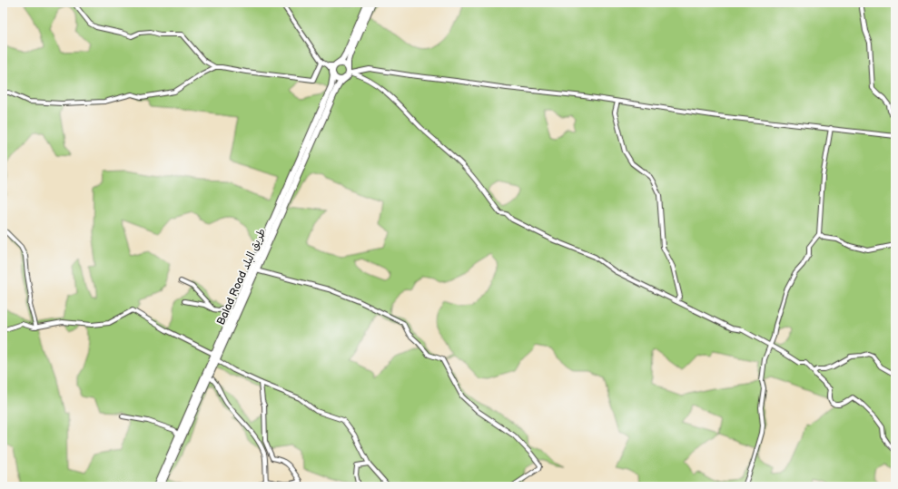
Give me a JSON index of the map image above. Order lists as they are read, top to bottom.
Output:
{
  "streets": {
    "highway": ["Balad Road طريق البلد"]
  }
}
